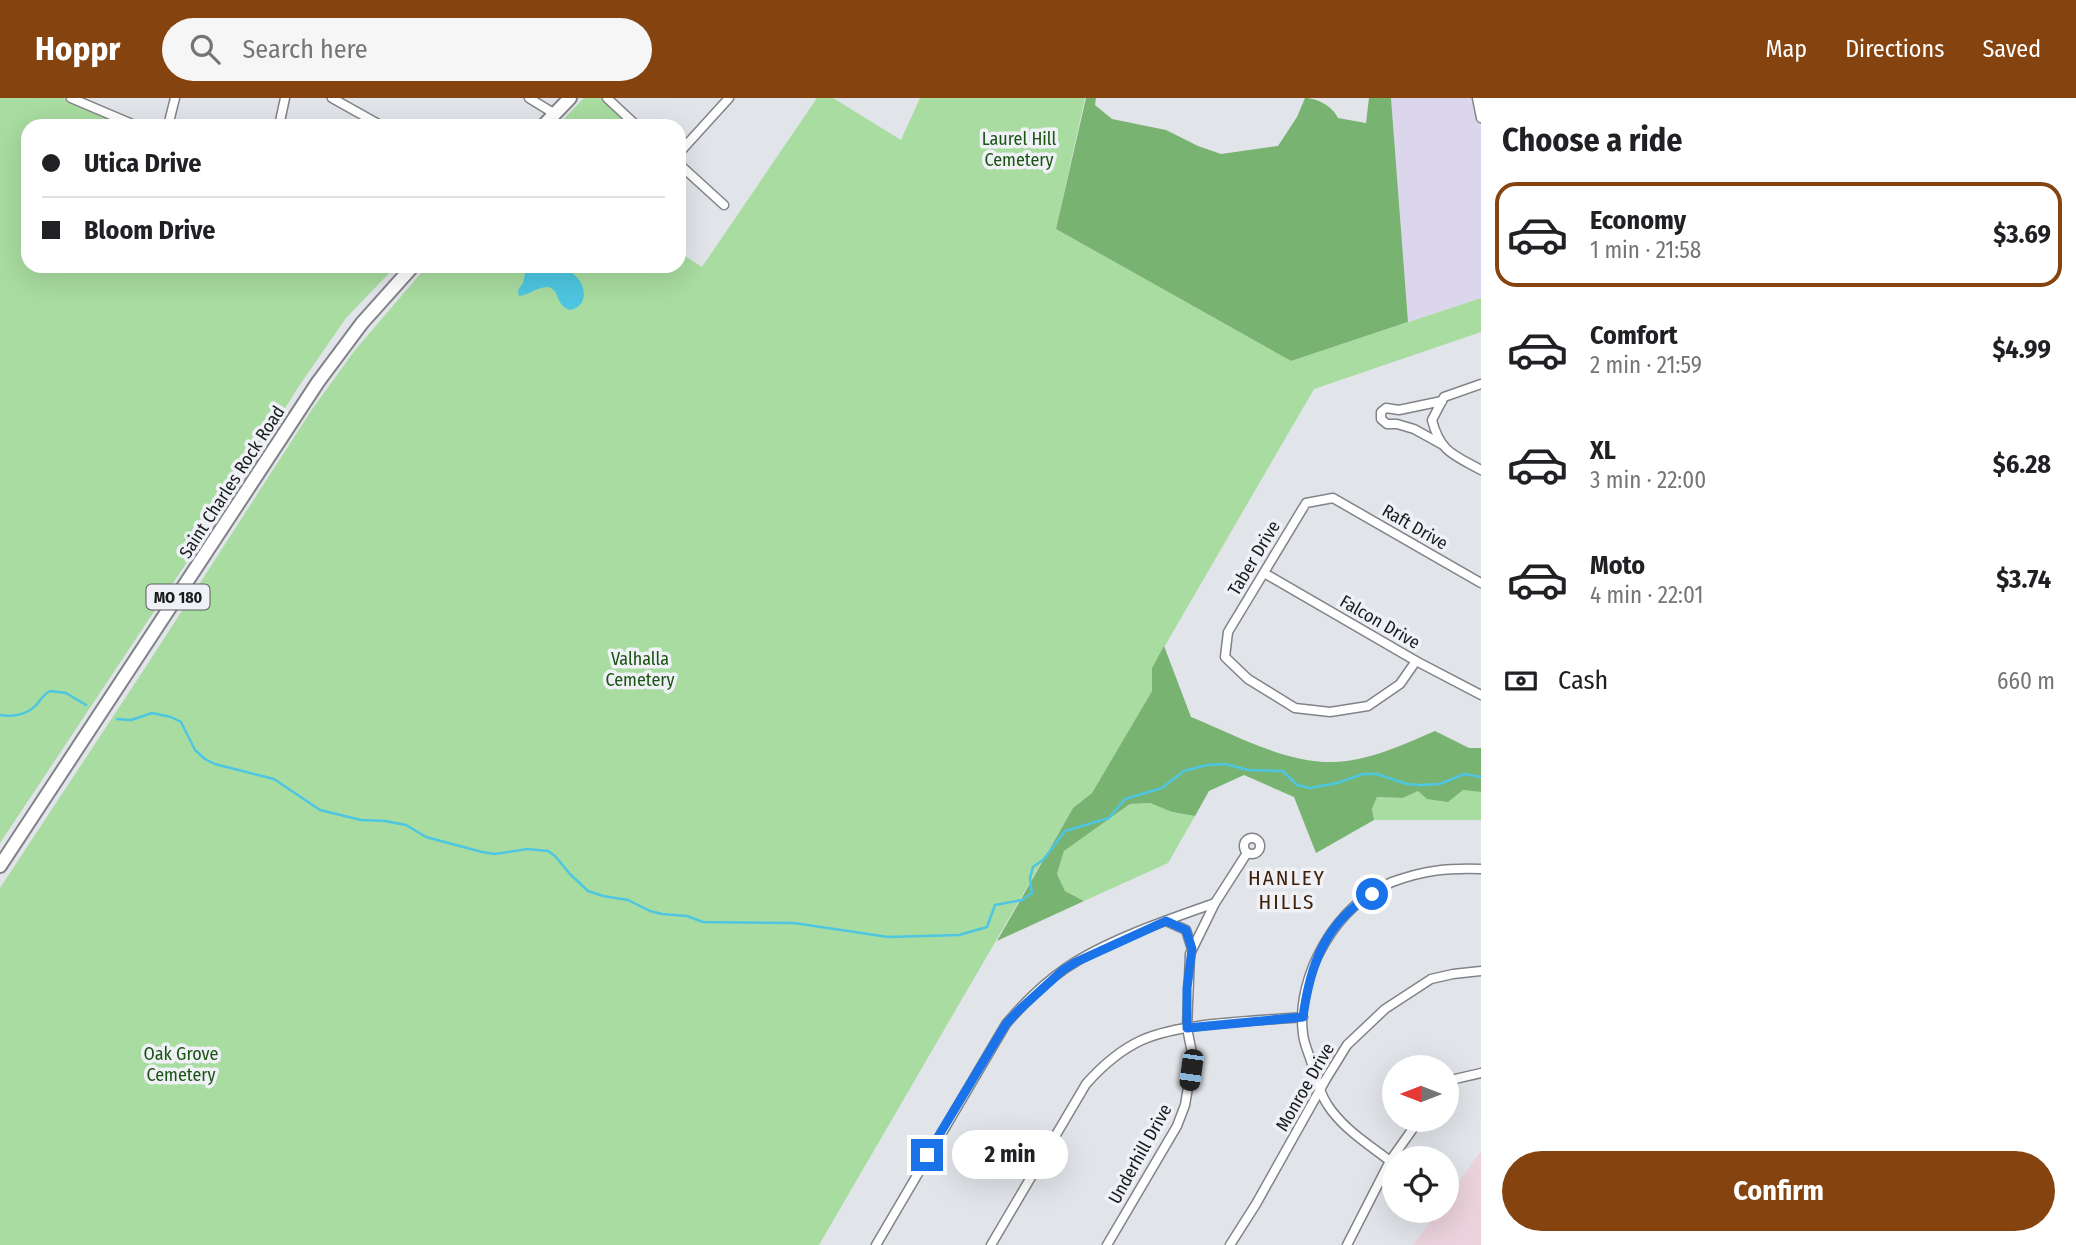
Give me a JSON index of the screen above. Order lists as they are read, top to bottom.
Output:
{
  "streets": {
    "main road": ["Saint Charles Rock Road", "MO 180"],
    "street": [
      "Raft Drive",
      "Taber Drive",
      "Falcon Drive",
      "Monroe Drive",
      "Underhill Drive"
    ]
  },
  "crossings": [
    ["Raft Drive", "Taber Drive"],
    ["Taber Drive", "Falcon Drive"]
  ],
  "districts": ["HANLEY HILLS"],
  "parks": ["Laurel Hill Cemetery", "Valhalla Cemetery", "Oak Grove Cemetery"],
  "north": "left",
  "page": {
    "header": "Hoppr",
    "search": "Search here",
    "nav": ["Map", "Directions", "Saved"],
    "heading": "Choose a ride",
    "banner": ["Utica Drive", "Bloom Drive"],
    "list": [
      {
        "name": "Economy",
        "note": "1 min · 21:58",
        "value": "$3.69"
      },
      {
        "name": "Comfort",
        "note": "2 min · 21:59",
        "value": "$4.99"
      },
      {
        "name": "XL",
        "note": "3 min · 22:00",
        "value": "$6.28"
      },
      {
        "name": "Moto",
        "note": "4 min · 22:01",
        "value": "$3.74"
      }
    ],
    "pay": ["Cash", "660 m"],
    "bubble": "2 min",
    "buttons": "Confirm"
  }
}
